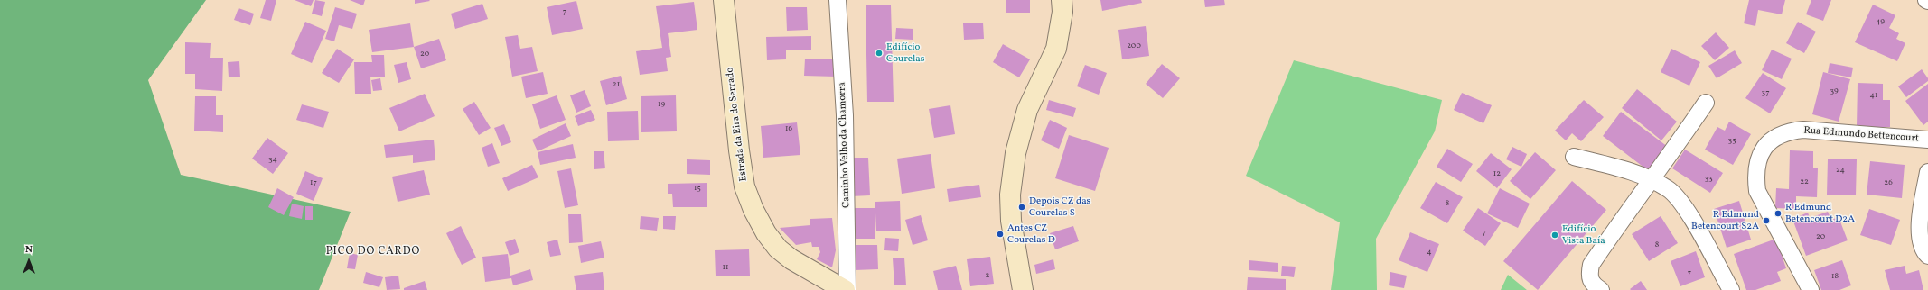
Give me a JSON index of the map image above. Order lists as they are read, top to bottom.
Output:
{
  "streets": {
    "main road": ["Estrada da Eira do Serrado"],
    "street": ["Rua Edmundo Bettencourt", "Caminho Velho da Chamorra"]
  },
  "districts": ["PICO DO CARDO"],
  "places": [
    "Edifício Courelas",
    "Depois CZ das Courelas S",
    "R Edmund Betencourt D2A",
    "R Edmund Betencourt S2A",
    "Antes CZ Courelas D",
    "Edifício Vista Baía"
  ],
  "house_numbers": [
    "7",
    "49",
    "200",
    "20",
    "21",
    "39",
    "37",
    "41",
    "19",
    "16",
    "35",
    "34",
    "24",
    "12",
    "33",
    "22",
    "17",
    "26",
    "15",
    "8",
    "7",
    "20",
    "8",
    "4",
    "11",
    "7",
    "2",
    "18"
  ],
  "north": "top"
}
